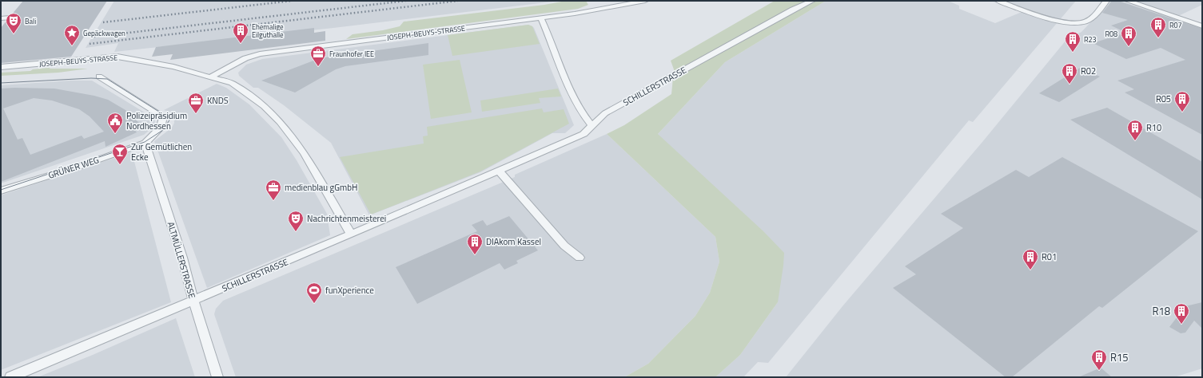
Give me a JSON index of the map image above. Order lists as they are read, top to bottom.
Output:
{
  "streets": {
    "street": [
      "JOSEPH-BEUYS-STRASSE",
      "SCHILLERSTRASSE",
      "GRÜNER WEG",
      "ALTMÜLLERSTRASSE"
    ]
  },
  "crossings": [
    ["JOSEPH-BEUYS-STRASSE", "SCHILLERSTRASSE"],
    ["SCHILLERSTRASSE", "ALTMÜLLERSTRASSE"],
    ["GRÜNER WEG", "ALTMÜLLERSTRASSE"]
  ],
  "places": {
    "theatre": ["Bali", "Nachrichtenmeisterei"],
    "building": [
      "R07",
      "Ehemalige Eilguthalle",
      "R08",
      "R23",
      "R02",
      "R05",
      "R10",
      "DIAkom Kassel",
      "R01",
      "R18",
      "R15"
    ],
    "place": ["Gepäckwagen"],
    "office": ["Fraunhofer IEE", "KNDS", "medienblau gGmbH"],
    "public building": ["Polizeipräsidium Nordhessen"],
    "bar": ["Zur Gemütlichen Ecke"],
    "sports": ["funXperience"]
  }
}
